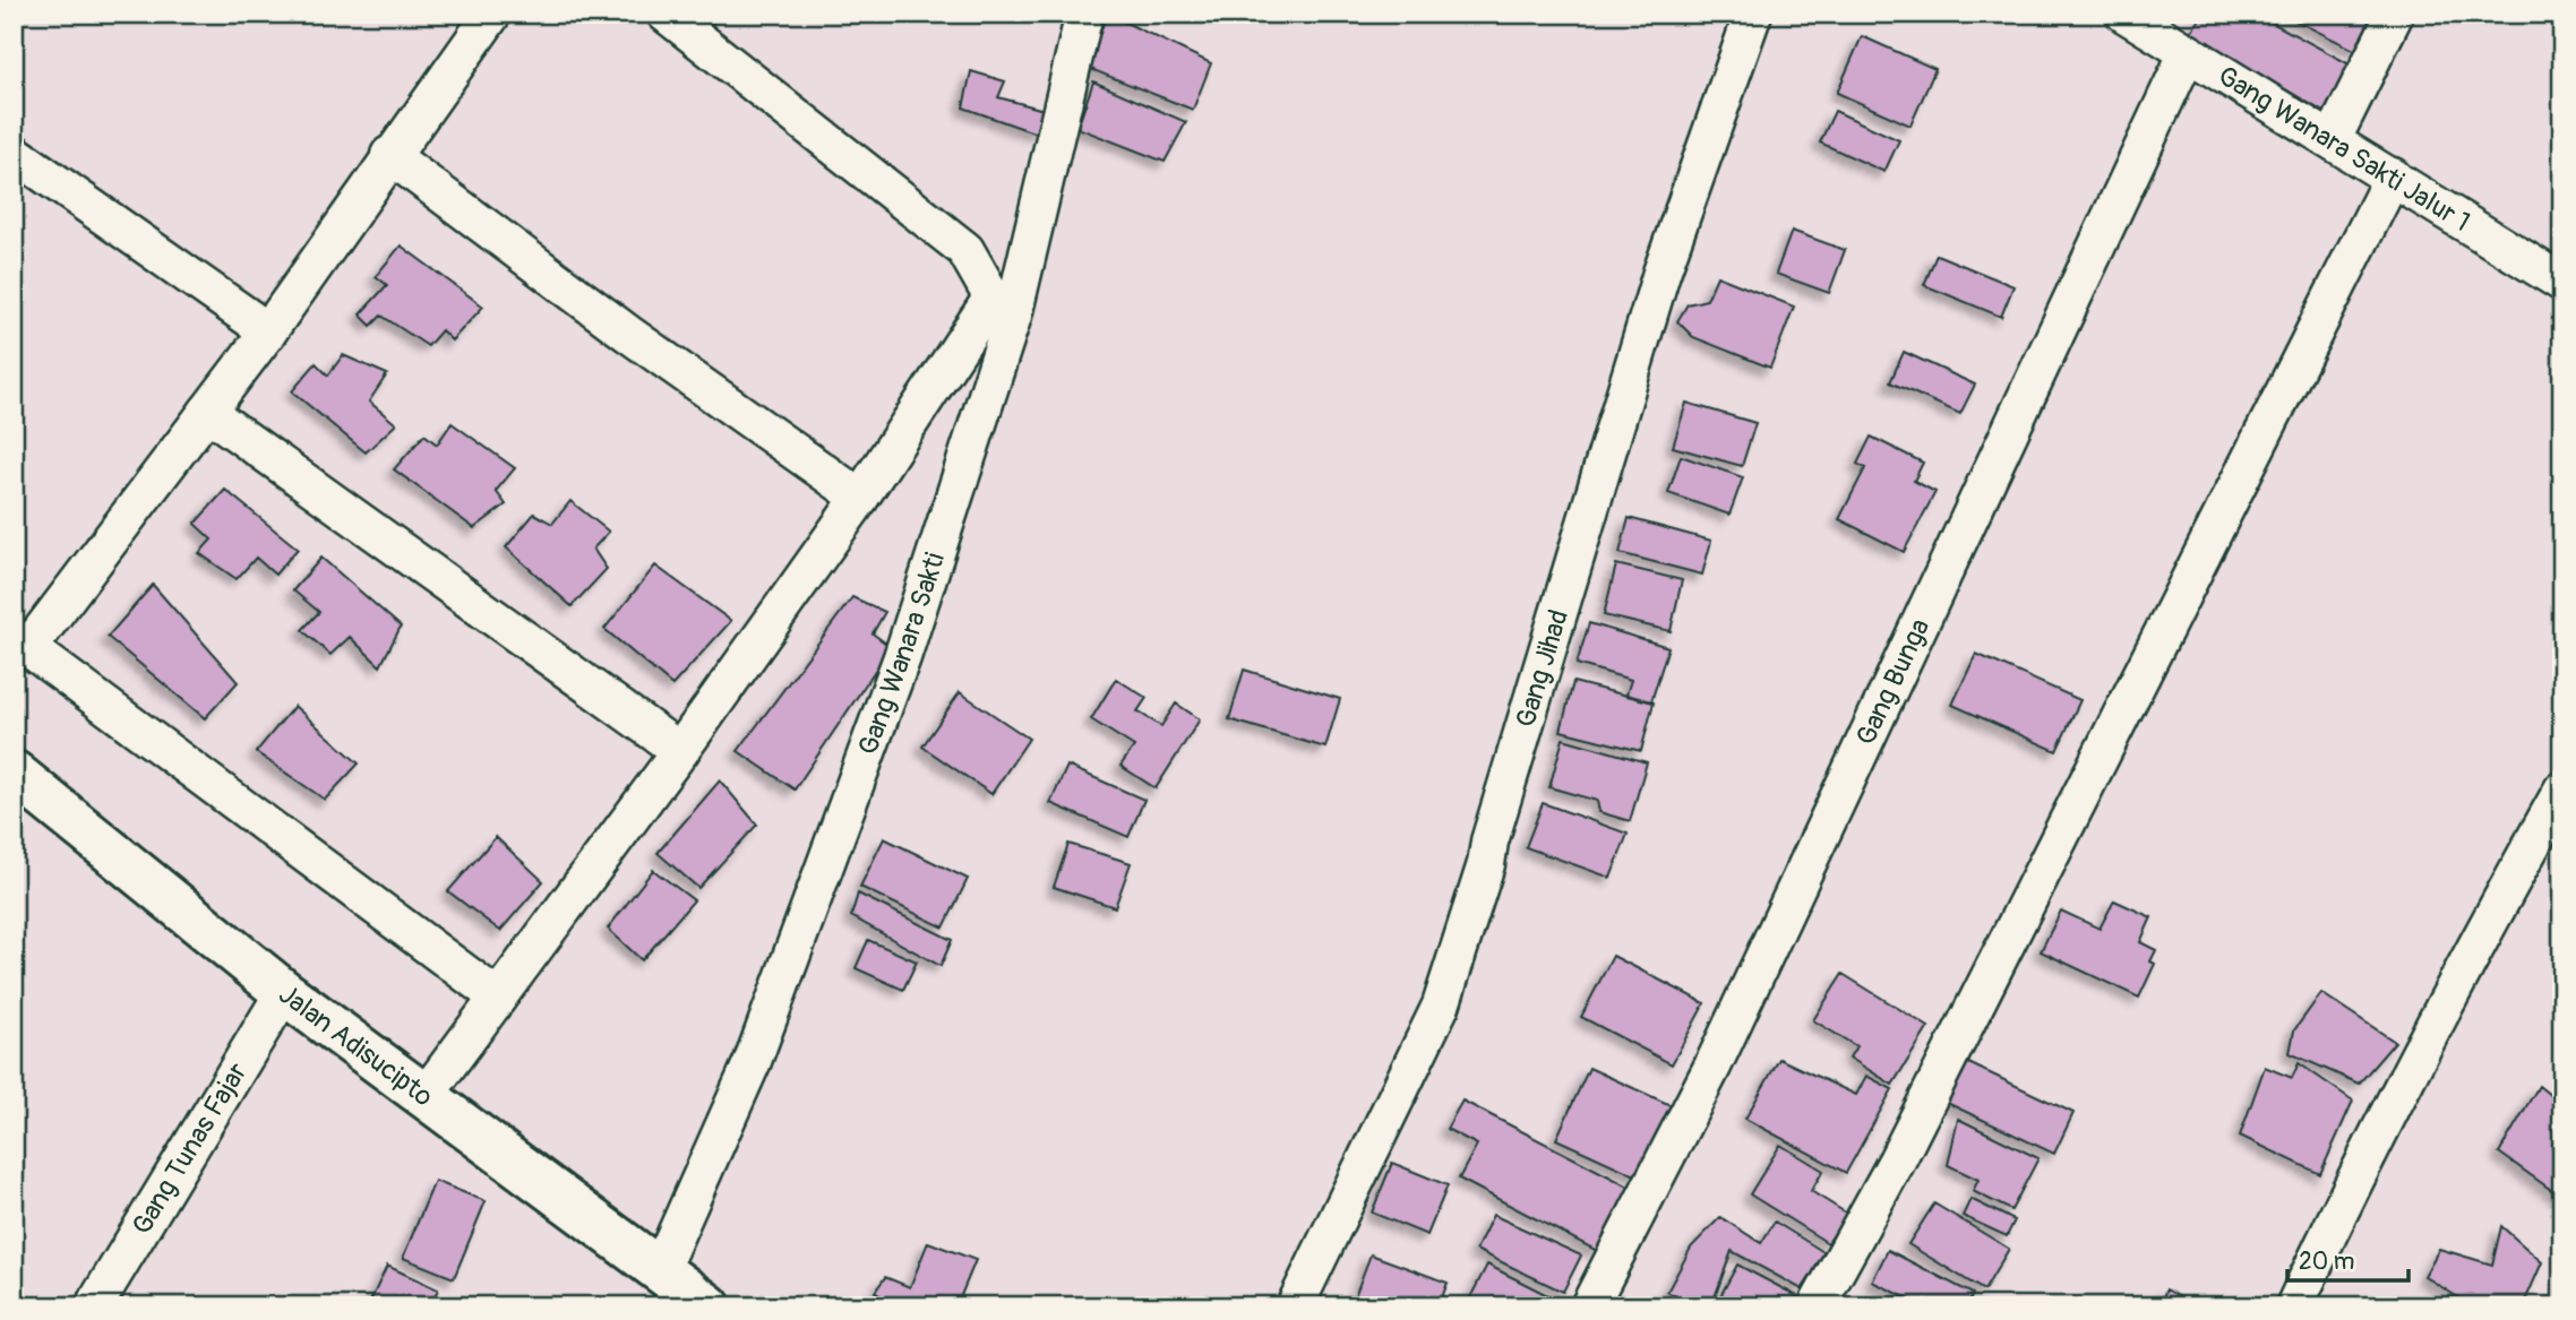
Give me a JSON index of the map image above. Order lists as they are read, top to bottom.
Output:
{
  "streets": {
    "main road": ["Jalan Adisucipto"],
    "street": [
      "Gang Wanara Sakti Jalur 1",
      "Gang Wanara Sakti",
      "Gang Jihad",
      "Gang Bunga",
      "Gang Tunas Fajar"
    ]
  },
  "crossings": [
    ["Gang Wanara Sakti Jalur 1", "Gang Bunga"],
    ["Gang Wanara Sakti", "Jalan Adisucipto"],
    ["Jalan Adisucipto", "Gang Tunas Fajar"]
  ],
  "scale_bar": "20 m"
}
